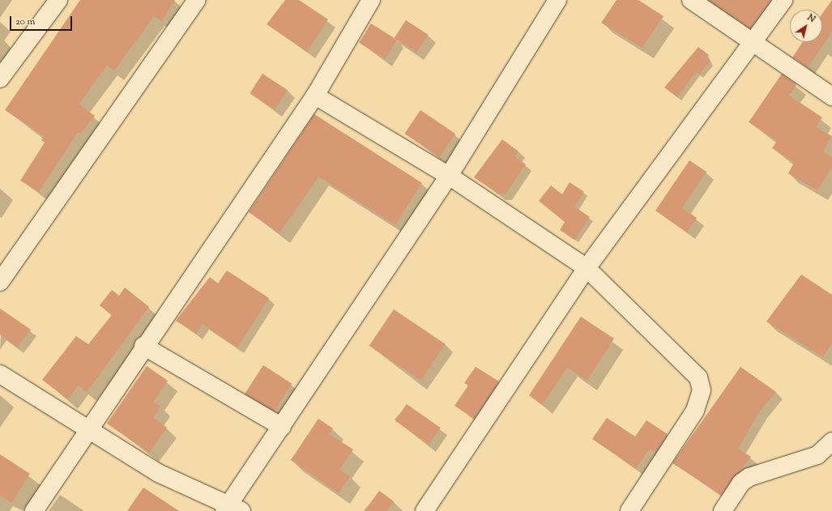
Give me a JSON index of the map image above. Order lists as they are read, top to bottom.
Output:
{
  "scale_bar": "20 m",
  "north": "top right"
}
